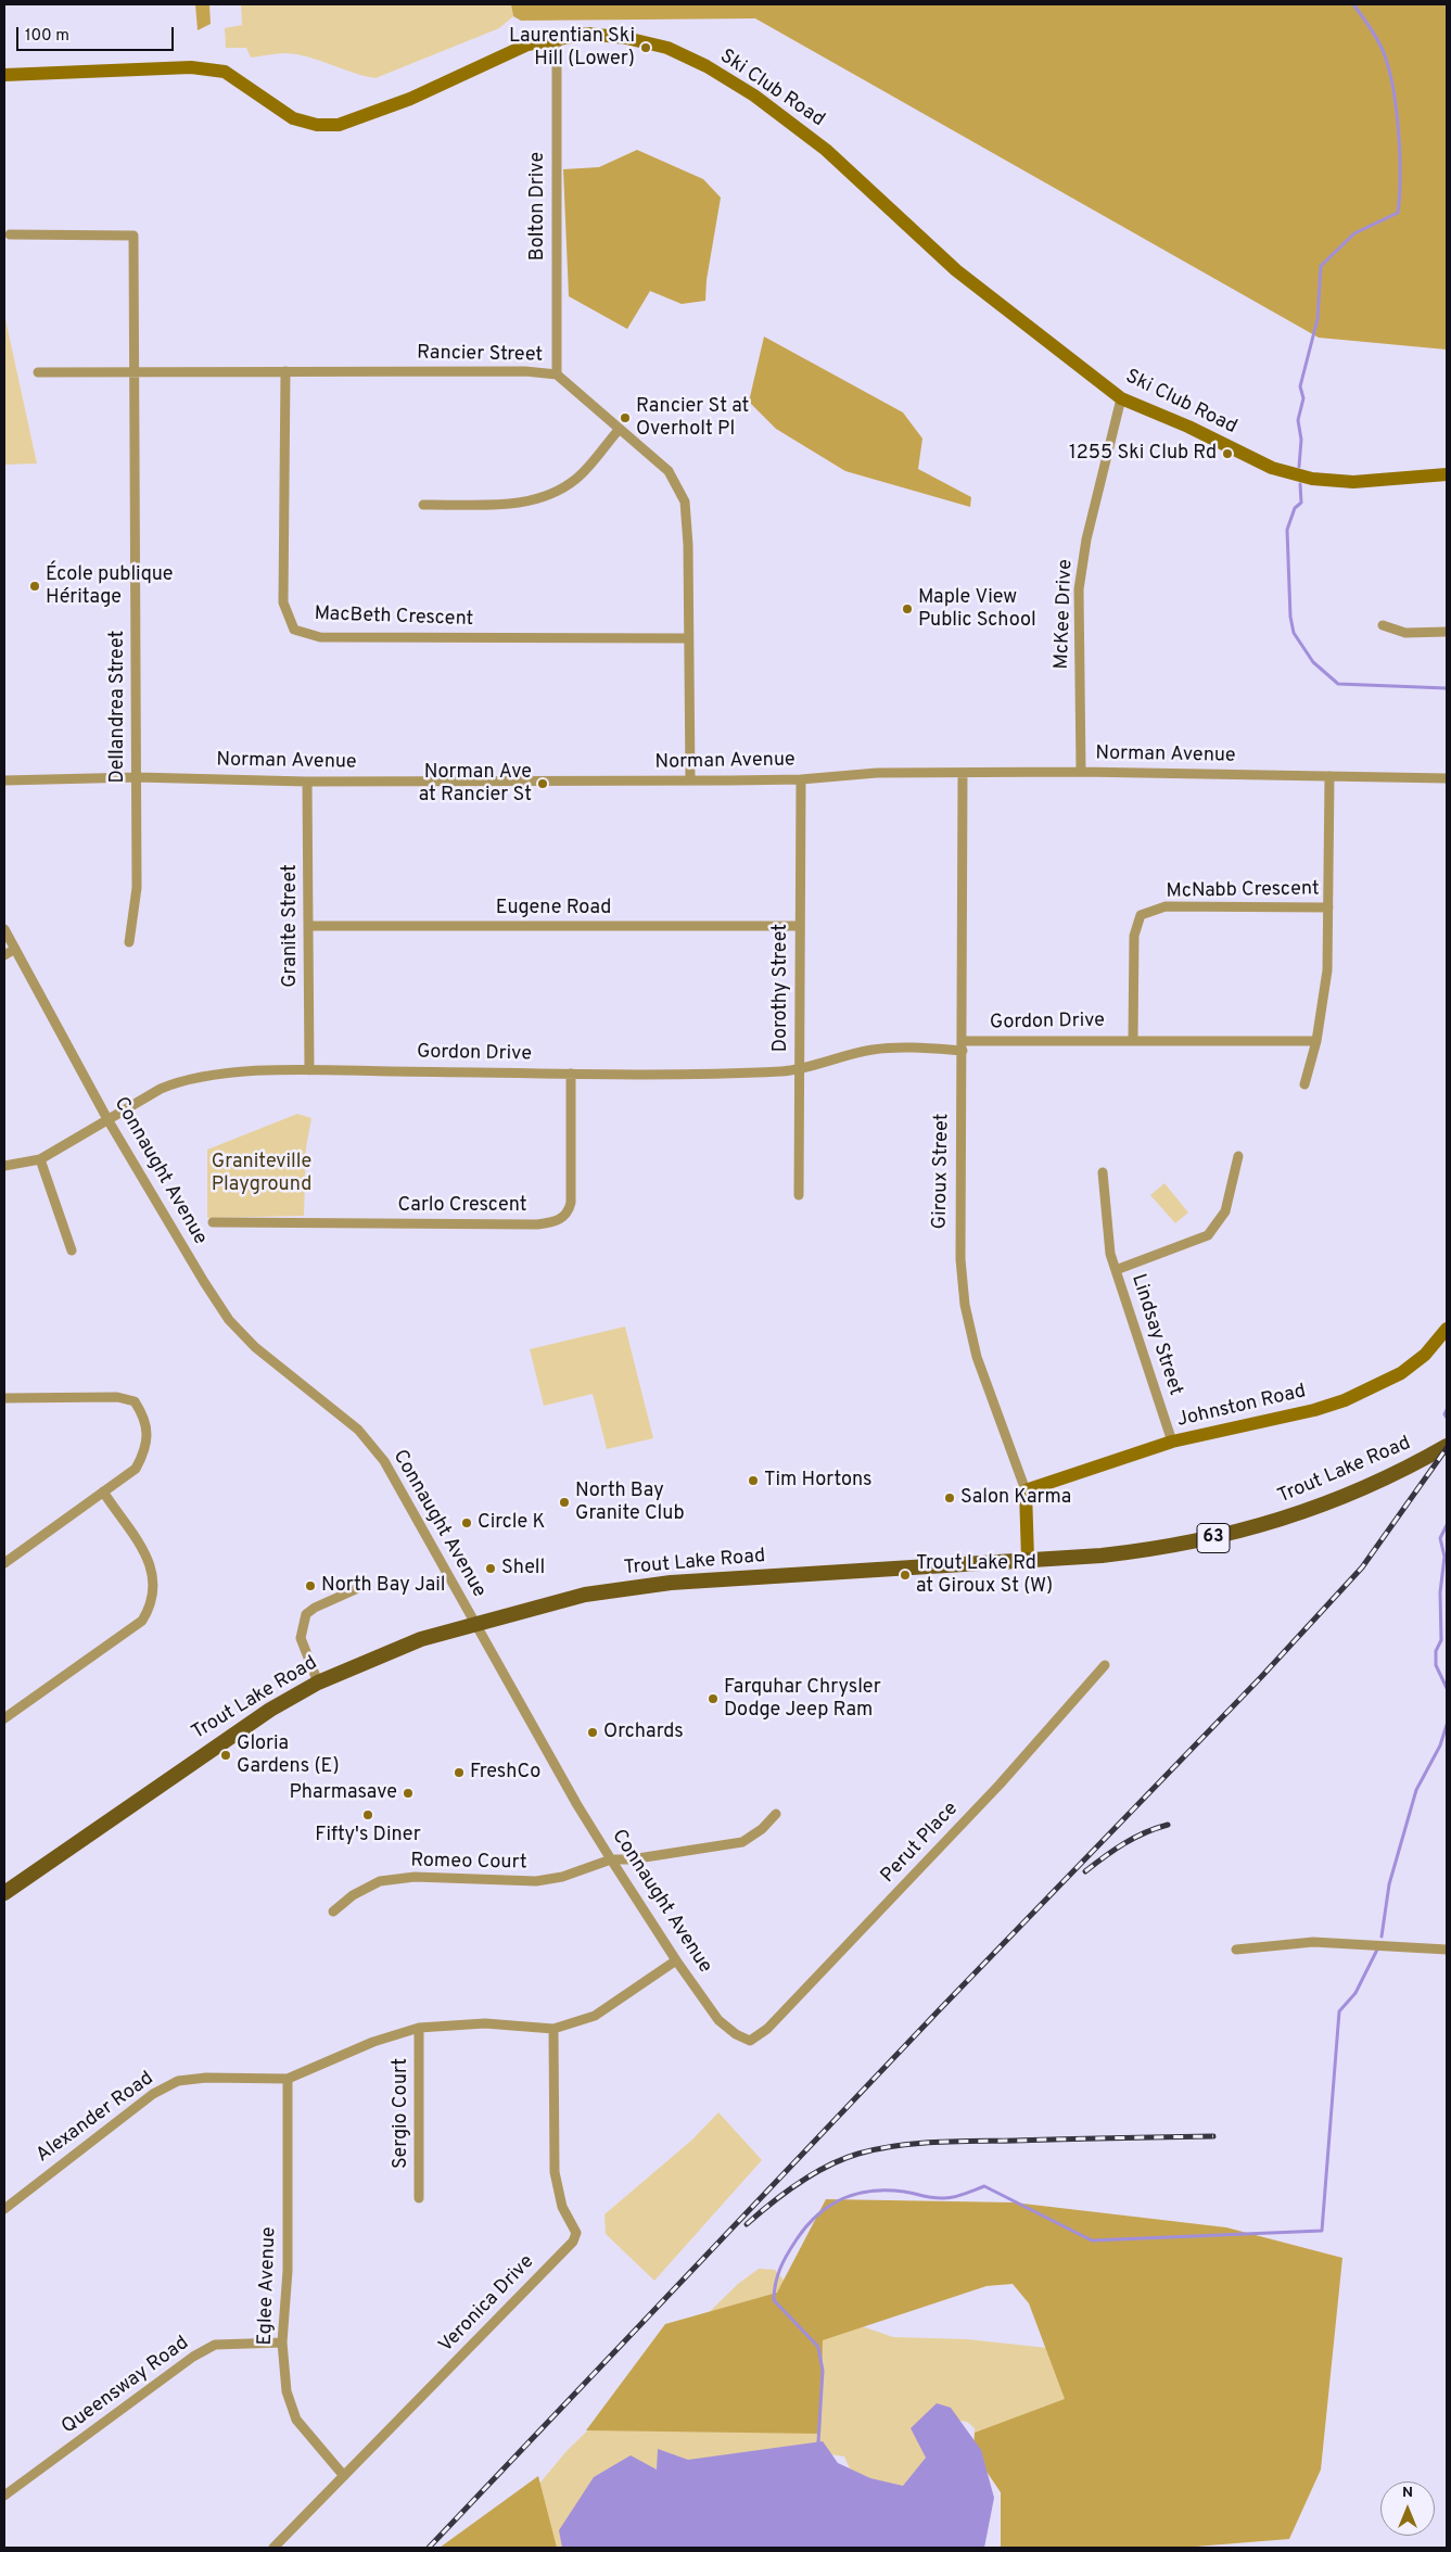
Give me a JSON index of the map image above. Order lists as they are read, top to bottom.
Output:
{
  "streets": {
    "main road": ["Trout Lake Road", "63"],
    "street": [
      "Ski Club Road",
      "Bolton Drive",
      "Rancier Street",
      "McKee Drive",
      "MacBeth Crescent",
      "Dellandrea Street",
      "Norman Avenue",
      "McNabb Crescent",
      "Eugene Road",
      "Granite Street",
      "Dorothy Street",
      "Gordon Drive",
      "Connaught Avenue",
      "Giroux Street",
      "Carlo Crescent",
      "Lindsay Street",
      "Johnston Road",
      "Perut Place",
      "Romeo Court",
      "Sergio Court",
      "Alexander Road",
      "Eglee Avenue",
      "Veronica Drive",
      "Queensway Road"
    ]
  },
  "crossings": [
    ["Ski Club Road", "Bolton Drive"],
    ["Ski Club Road", "McKee Drive"],
    ["Bolton Drive", "Rancier Street"],
    ["Rancier Street", "MacBeth Crescent"],
    ["Rancier Street", "Dellandrea Street"],
    ["Rancier Street", "Norman Avenue"],
    ["McKee Drive", "Norman Avenue"],
    ["Dellandrea Street", "Norman Avenue"],
    ["Norman Avenue", "Granite Street"],
    ["Norman Avenue", "Dorothy Street"],
    ["Norman Avenue", "Giroux Street"],
    ["McNabb Crescent", "Gordon Drive"],
    ["Eugene Road", "Granite Street"],
    ["Eugene Road", "Dorothy Street"],
    ["Granite Street", "Gordon Drive"],
    ["Dorothy Street", "Gordon Drive"],
    ["Gordon Drive", "Connaught Avenue"],
    ["Gordon Drive", "Giroux Street"],
    ["Gordon Drive", "Carlo Crescent"],
    ["Connaught Avenue", "Trout Lake Road"],
    ["Connaught Avenue", "Perut Place"],
    ["Connaught Avenue", "Romeo Court"],
    ["Connaught Avenue", "Alexander Road"],
    ["Giroux Street", "Johnston Road"],
    ["Giroux Street", "Trout Lake Road"],
    ["Lindsay Street", "Johnston Road"],
    ["Sergio Court", "Alexander Road"],
    ["Alexander Road", "Eglee Avenue"],
    ["Alexander Road", "Veronica Drive"],
    ["Eglee Avenue", "Veronica Drive"],
    ["Eglee Avenue", "Queensway Road"]
  ],
  "parks": ["Graniteville Playground"],
  "places": [
    "Laurentian Ski Hill (Lower)",
    "Rancier St at Overholt Pl",
    "1255 Ski Club Rd",
    "École publique Héritage",
    "Maple View Public School",
    "Norman Ave at Rancier St",
    "Tim Hortons",
    "Salon Karma",
    "North Bay Granite Club",
    "Circle K",
    "Shell",
    "Trout Lake Rd at Giroux St (W)",
    "North Bay Jail",
    "Farquhar Chrysler Dodge Jeep Ram",
    "Orchards",
    "Gloria Gardens (E)",
    "FreshCo",
    "Pharmasave",
    "Fifty's Diner"
  ],
  "scale_bar": "100 m",
  "north": "top"
}
